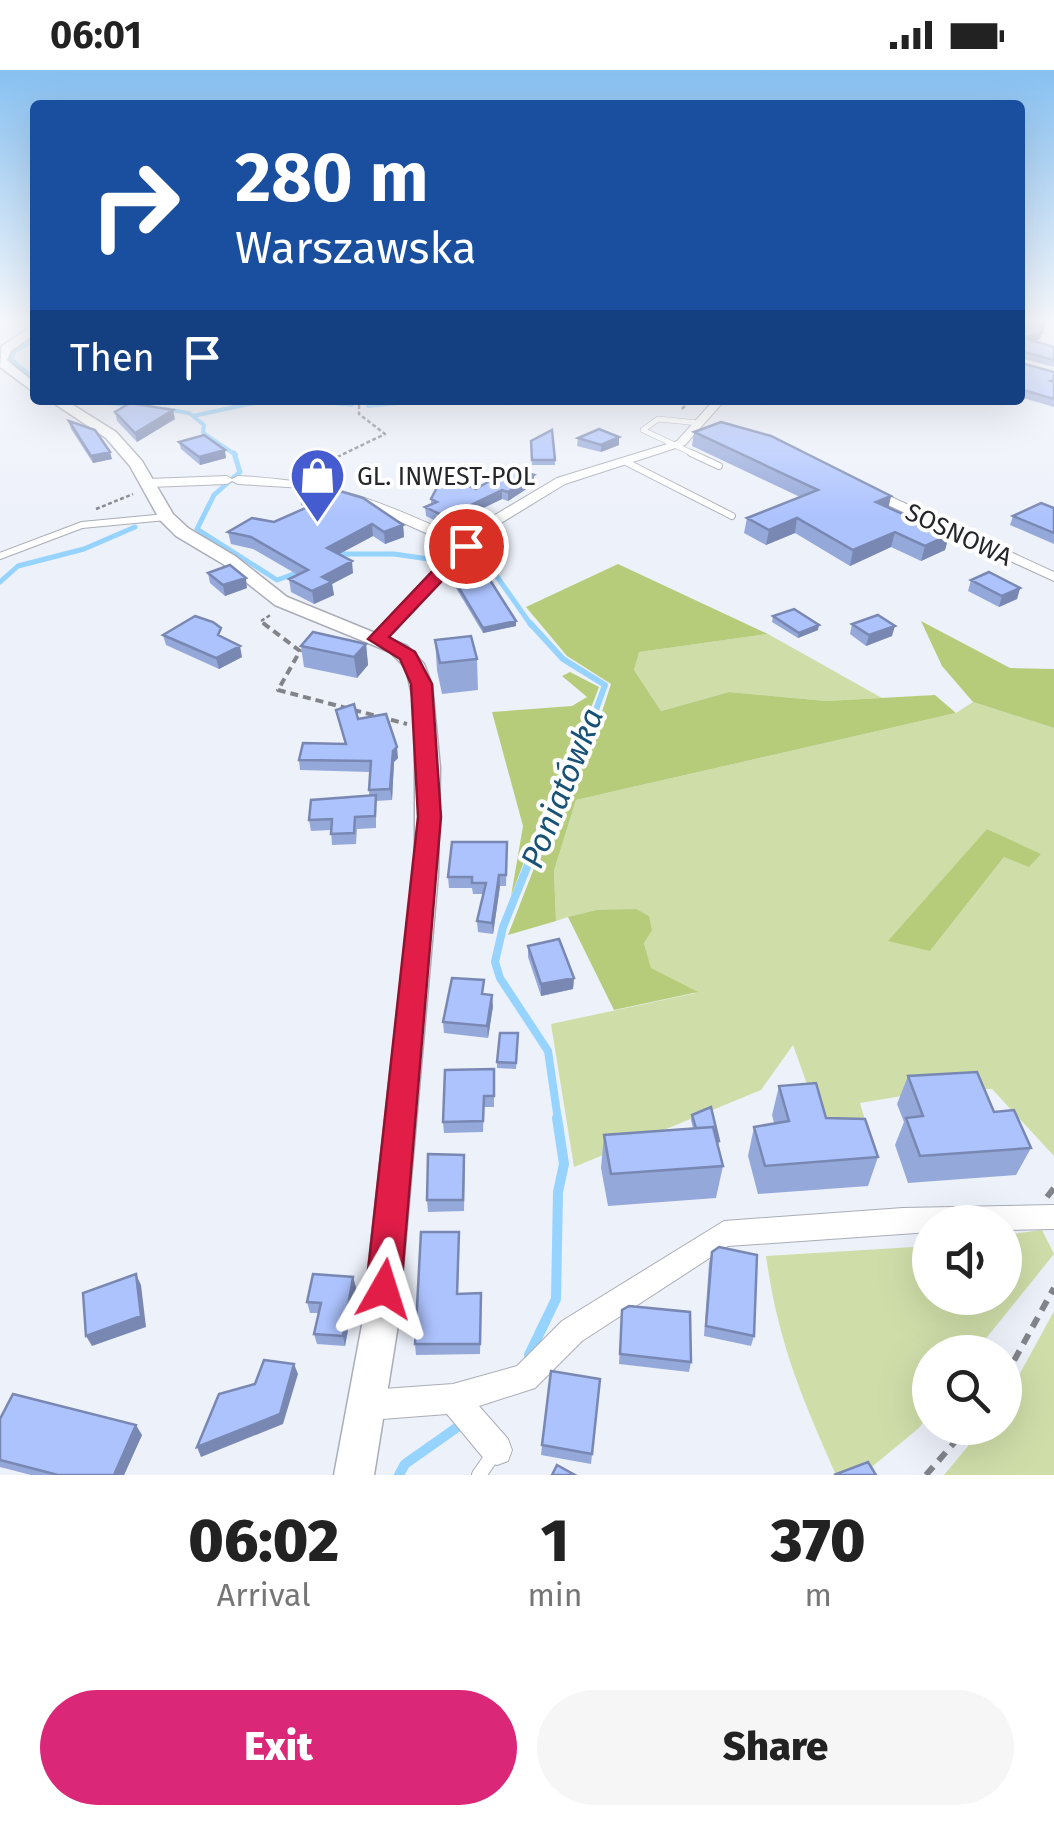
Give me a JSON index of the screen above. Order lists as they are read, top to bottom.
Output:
{
  "streets": {
    "street": ["SOSNOWA"]
  },
  "water": ["Poniatówka"],
  "places": {
    "shop": ["GL. INWEST-POL"]
  },
  "page": {
    "status": "06:01",
    "turn": ["280 m", "Warszawska"],
    "then": "Then",
    "eta": [
      "06:02",
      "Arrival",
      "1",
      "min",
      "370",
      "m"
    ],
    "buttons": ["Exit", "Share"]
  }
}
